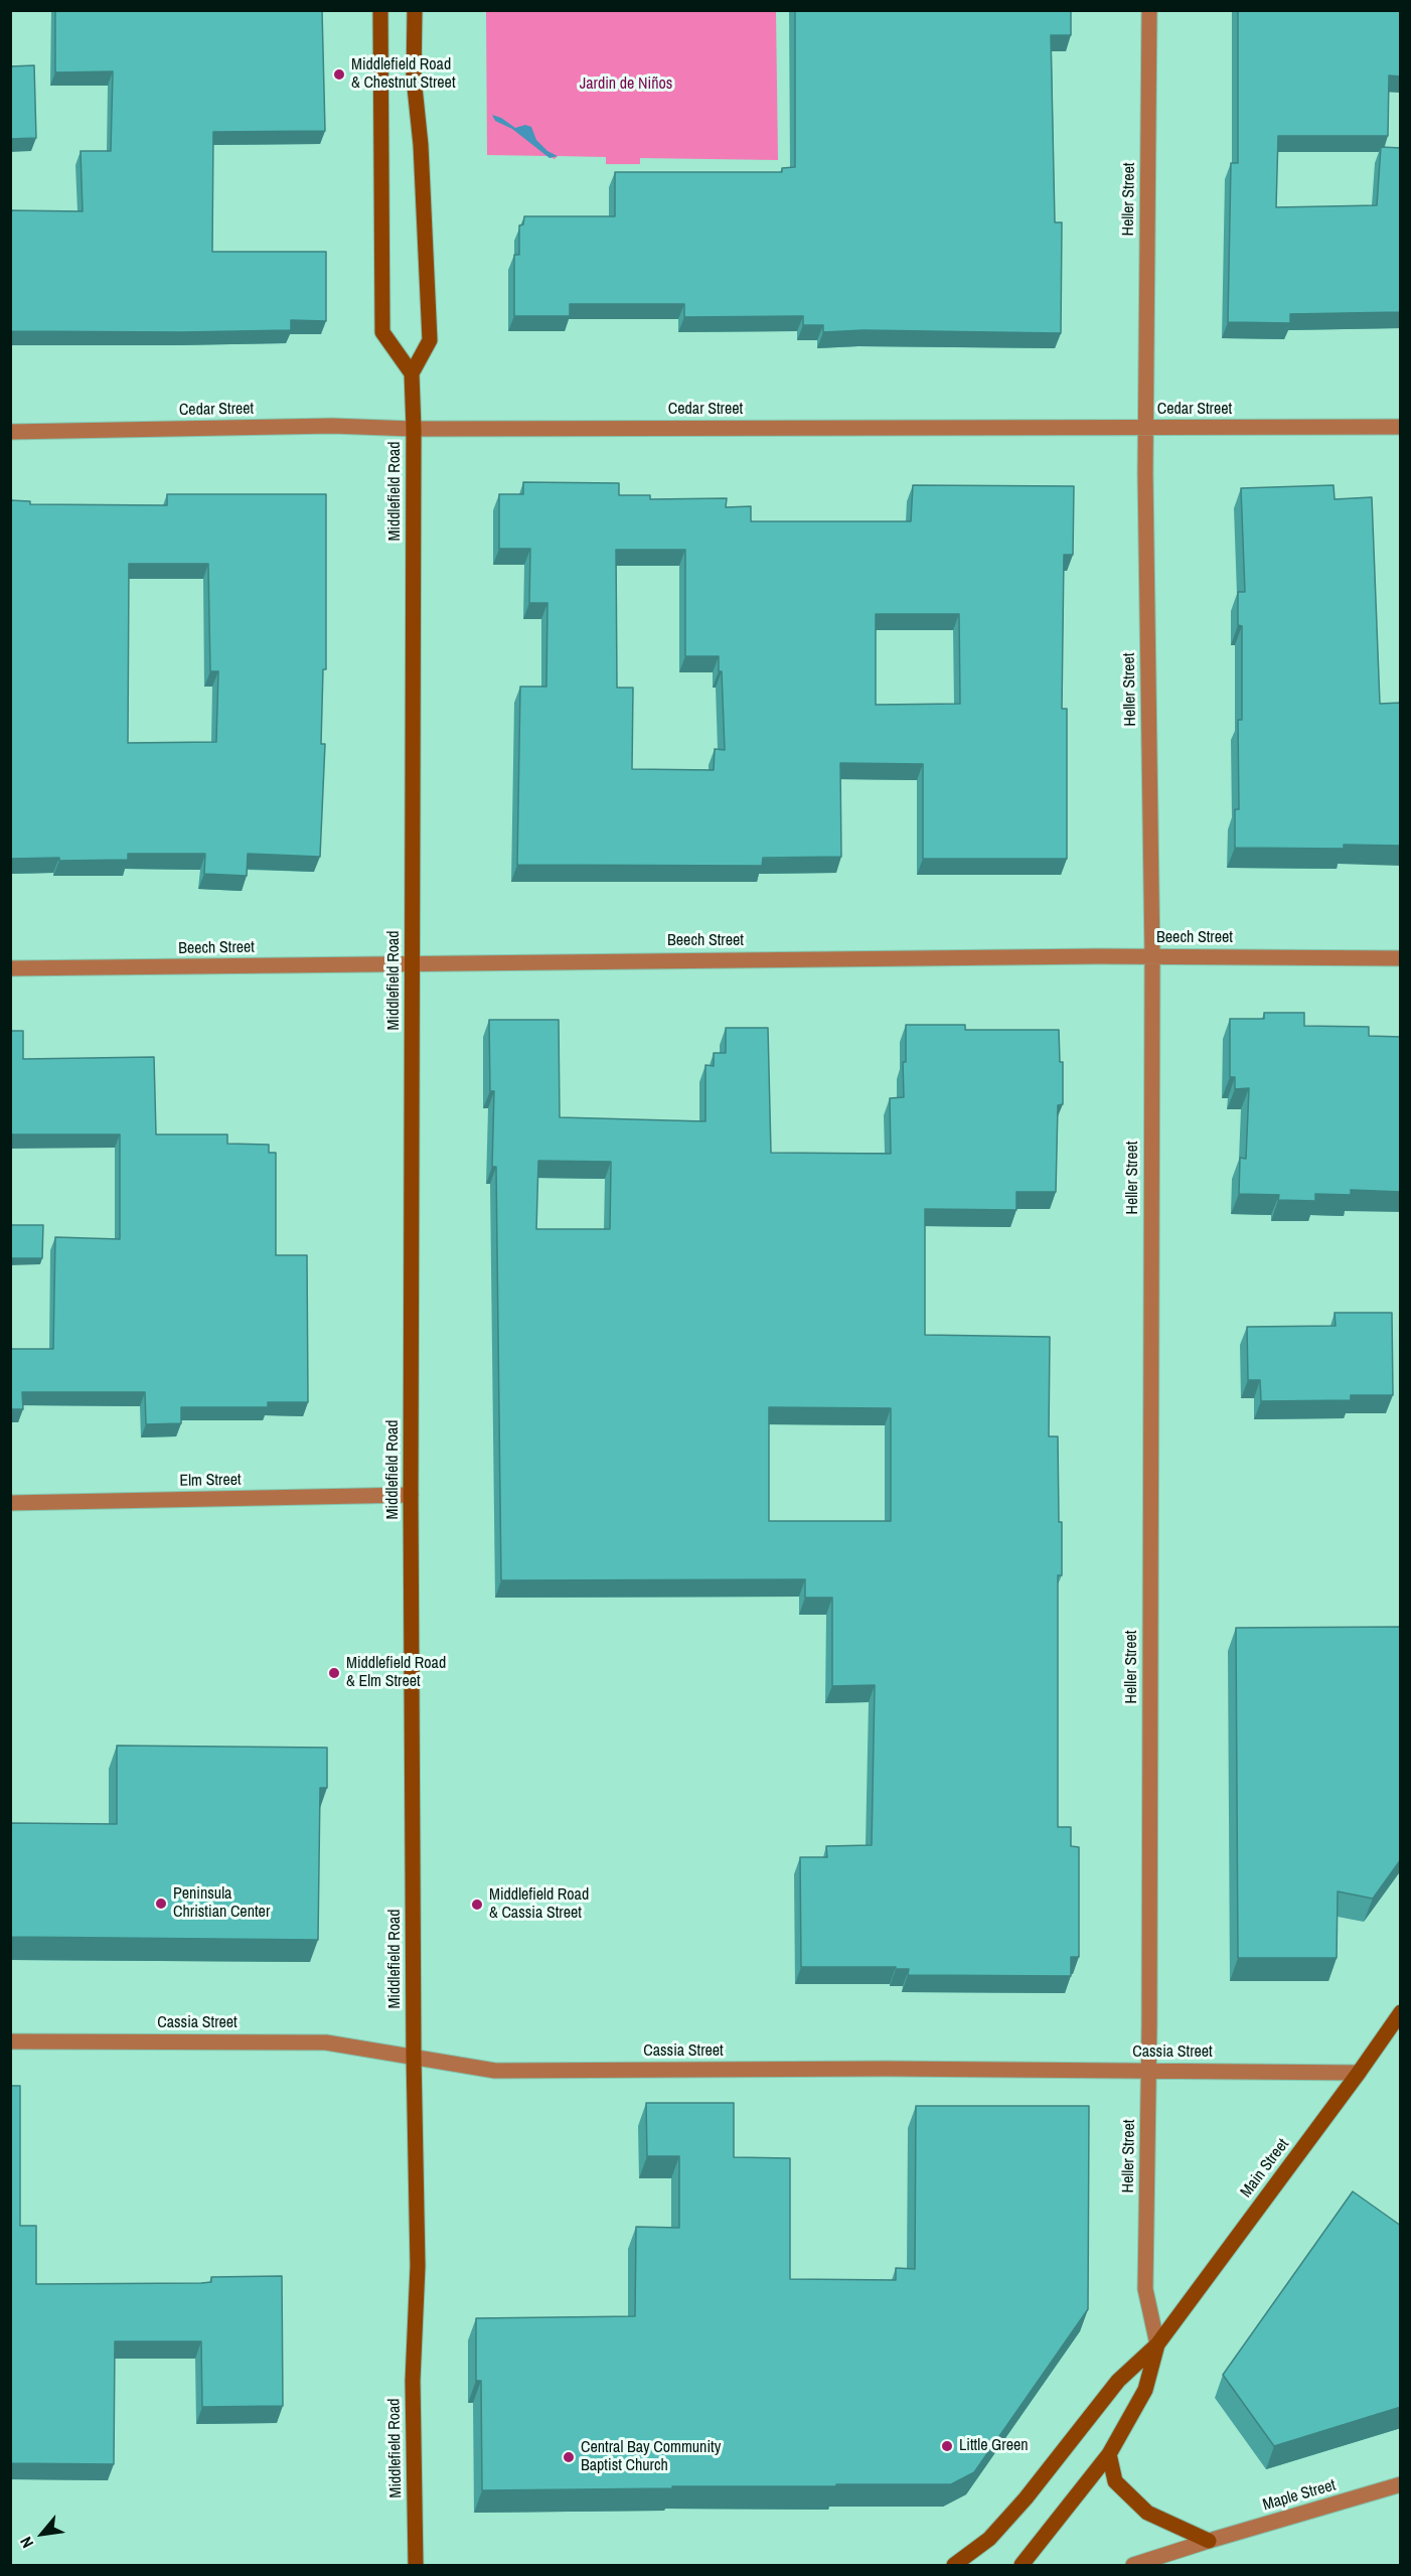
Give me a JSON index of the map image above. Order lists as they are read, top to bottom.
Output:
{
  "streets": {
    "main road": ["Middlefield Road", "Main Street"],
    "street": [
      "Heller Street",
      "Cedar Street",
      "Beech Street",
      "Elm Street",
      "Cassia Street",
      "Maple Street"
    ]
  },
  "crossings": [
    ["Heller Street", "Cedar Street"],
    ["Heller Street", "Beech Street"],
    ["Heller Street", "Cassia Street"],
    ["Heller Street", "Main Street"],
    ["Cedar Street", "Middlefield Road"],
    ["Middlefield Road", "Beech Street"],
    ["Middlefield Road", "Elm Street"],
    ["Middlefield Road", "Cassia Street"],
    ["Cassia Street", "Main Street"]
  ],
  "parks": ["Jardin de Niños"],
  "places": [
    "Middlefield Road & Chestnut Street",
    "Middlefield Road & Elm Street",
    "Peninsula Christian Center",
    "Middlefield Road & Cassia Street",
    "Little Green",
    "Central Bay Community Baptist Church"
  ],
  "north": "bottom left"
}
